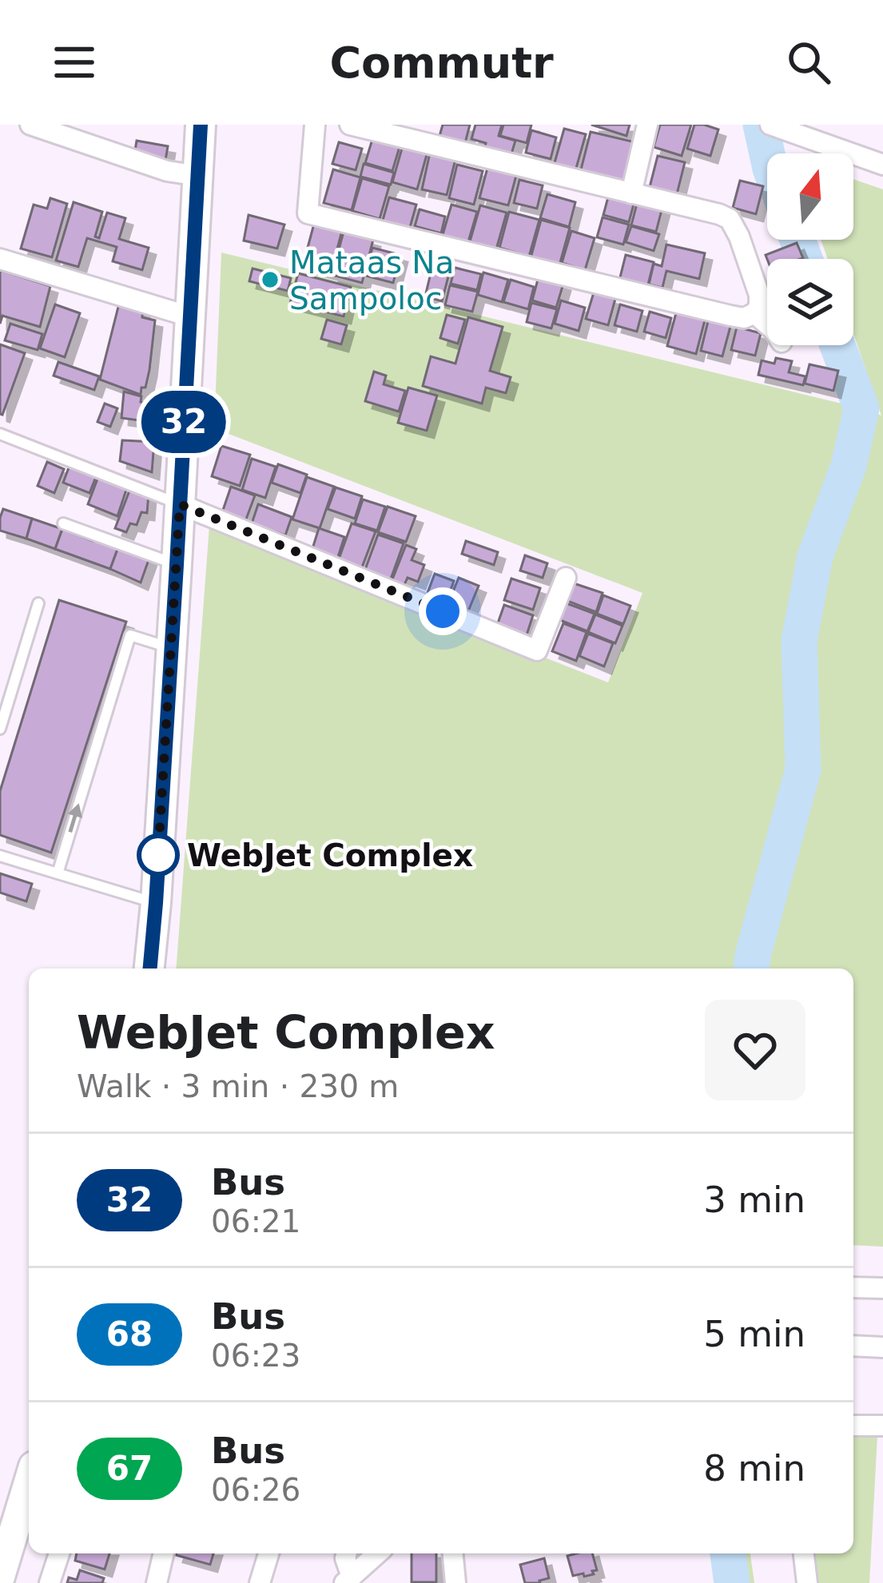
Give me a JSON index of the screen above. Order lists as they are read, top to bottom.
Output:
{
  "places": ["Mataas Na Sampoloc", "WebJet Complex"],
  "lines": ["bus line 32"],
  "north": "top",
  "page": {
    "header": "Commutr",
    "on_map": "32",
    "heading": ["WebJet Complex", "Walk · 3 min · 230 m"],
    "list": [
      {
        "mark": "32",
        "name": "Bus",
        "note": "06:21",
        "value": "3 min"
      },
      {
        "mark": "68",
        "name": "Bus",
        "note": "06:23",
        "value": "5 min"
      },
      {
        "mark": "67",
        "name": "Bus",
        "note": "06:26",
        "value": "8 min"
      }
    ]
  }
}
